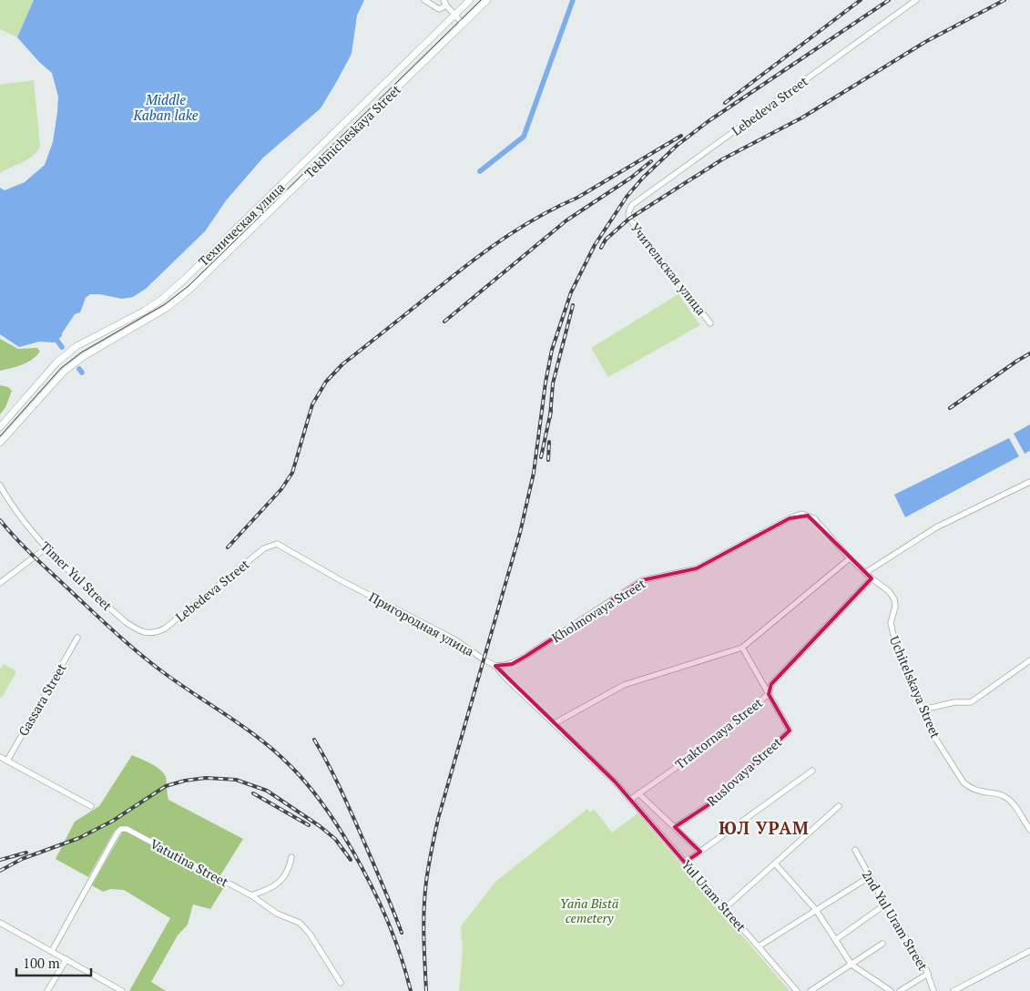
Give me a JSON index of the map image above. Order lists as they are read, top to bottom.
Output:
{
  "streets": {
    "main road": ["Tekhnicheskaya Street", "Техническая улица"],
    "street": [
      "Lebedeva Street",
      "Учительская улица",
      "Timer Yul Street",
      "Kholmovaya Street",
      "Пригородная улица",
      "Uchitelskaya Street",
      "Gassara Street",
      "Traktornaya Street",
      "Ruslovaya Street",
      "Vatutina Street",
      "Yul Uram Street",
      "2nd Yul Uram Street"
    ]
  },
  "crossings": [
    ["Lebedeva Street", "Учительская улица"],
    ["Lebedeva Street", "Timer Yul Street"],
    ["Lebedeva Street", "Пригородная улица"],
    ["Kholmovaya Street", "Пригородная улица"],
    ["Kholmovaya Street", "Uchitelskaya Street"],
    ["Пригородная улица", "Traktornaya Street"],
    ["Пригородная улица", "Yul Uram Street"],
    ["Uchitelskaya Street", "Traktornaya Street"],
    ["Traktornaya Street", "Ruslovaya Street"],
    ["Traktornaya Street", "Yul Uram Street"]
  ],
  "districts": ["ЮЛ УРАМ"],
  "water": ["Middle Kaban lake"],
  "parks": ["Yaña Bistä cemetery"],
  "scale_bar": "100 m"
}
